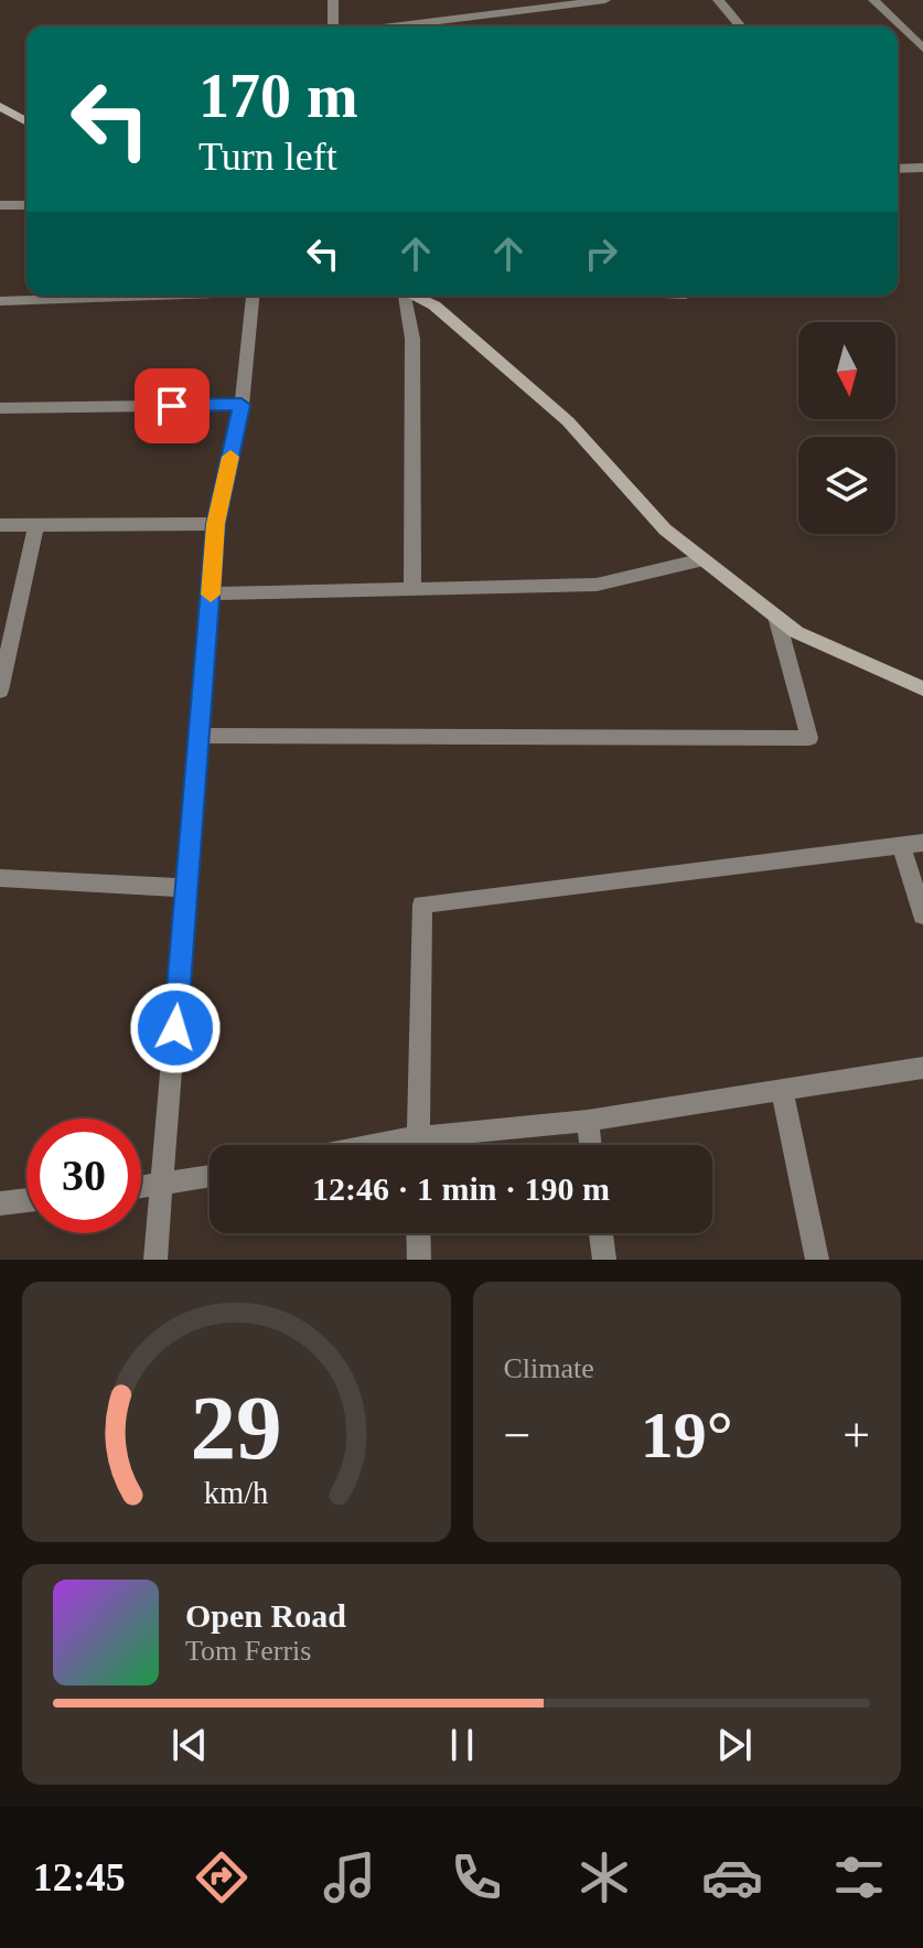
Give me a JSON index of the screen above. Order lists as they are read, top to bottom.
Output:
{
  "north": "bottom",
  "page": {
    "turn": ["170 m", "Turn left"],
    "limit": "30",
    "trip": "12:46 · 1 min · 190 m",
    "tile": "Climate",
    "heat": ["−", "19°", "+"],
    "song": ["Open Road", "Tom Ferris"],
    "tabs": "12:45",
    "gauge": ["29", "km/h"]
  }
}
